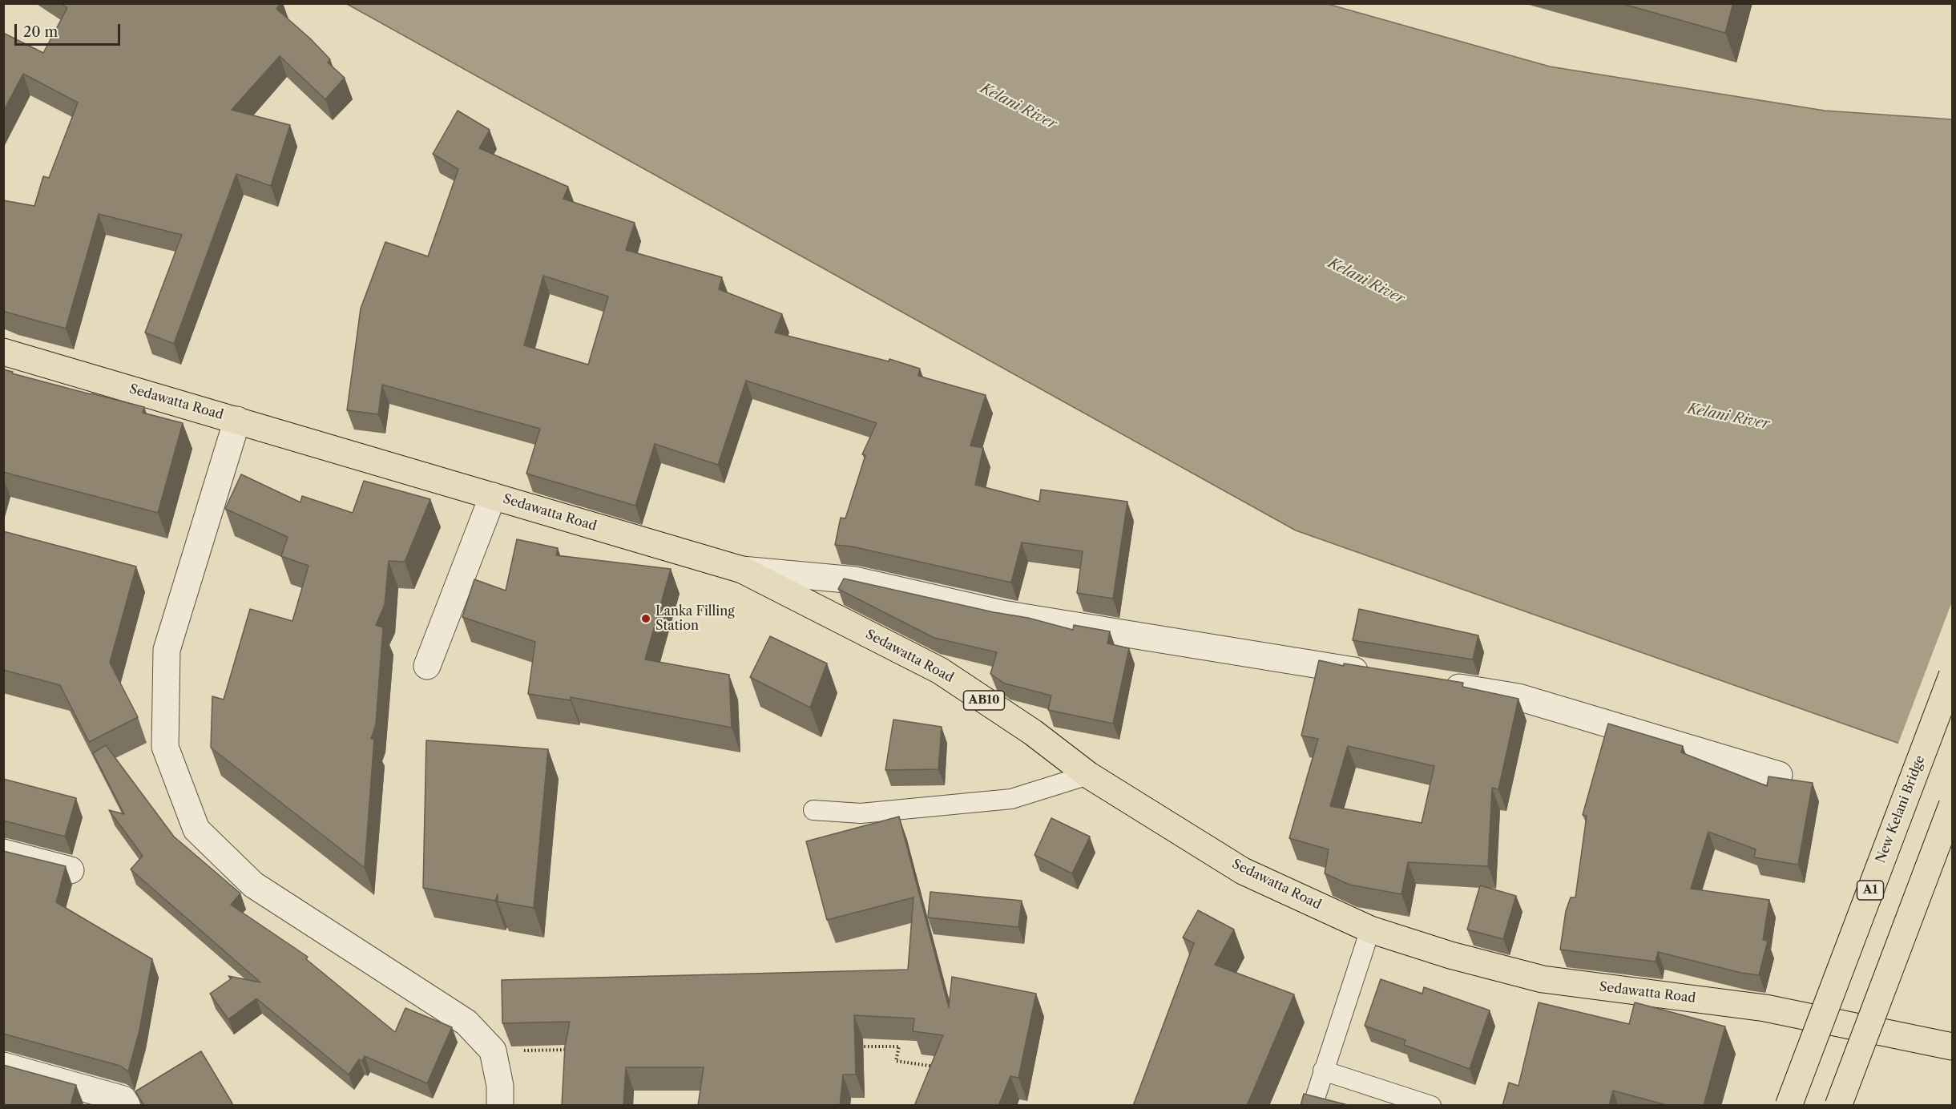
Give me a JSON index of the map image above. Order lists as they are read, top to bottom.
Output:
{
  "streets": {
    "main road": [
      "Sedawatta Road",
      "AB10",
      "New Kelani Bridge",
      "A1"
    ]
  },
  "water": ["Kelani River"],
  "places": ["Lanka Filling Station"],
  "scale_bar": "20 m"
}
